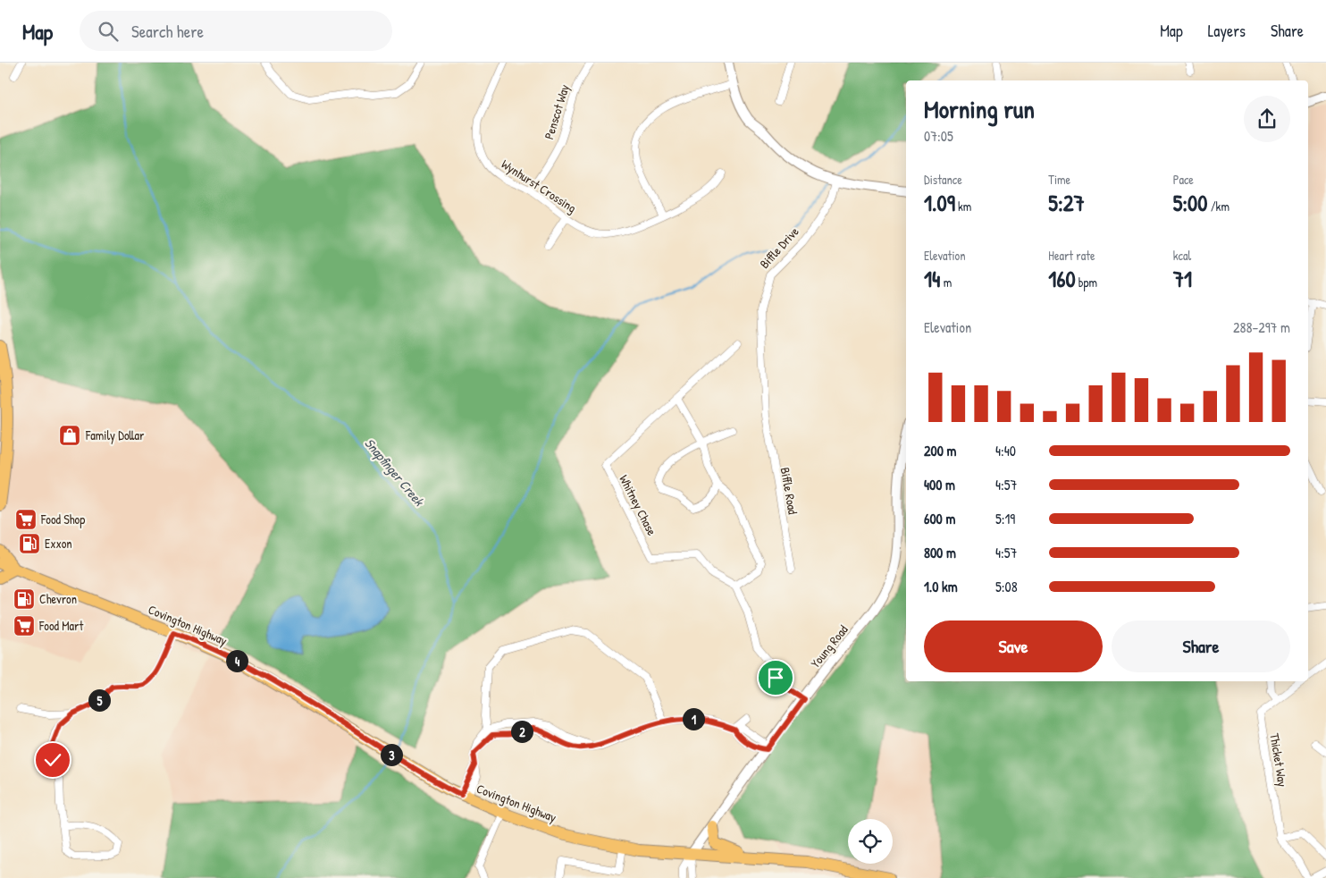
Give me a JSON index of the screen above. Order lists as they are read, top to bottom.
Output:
{
  "streets": {
    "main road": ["Covington Highway"],
    "street": [
      "Penscot Way",
      "Wynhurst Crossing",
      "Biffle Drive",
      "Biffle Road",
      "Whitney Chase",
      "Young Road",
      "Thicket Way"
    ]
  },
  "crossings": [
    ["Penscot Way", "Wynhurst Crossing"],
    ["Biffle Drive", "Biffle Road"],
    ["Covington Highway", "Young Road"]
  ],
  "water": ["Snapfinger Creek"],
  "places": {
    "shop": ["Family Dollar"],
    "supermarket": ["Food Shop", "Food Mart"],
    "fuel station": ["Exxon", "Chevron"]
  },
  "page": {
    "header": "Map",
    "search": "Search here",
    "nav": ["Map", "Layers", "Share"],
    "heading": ["Morning run", "07:05"],
    "stats": [
      ["Distance", "1.09 km"],
      ["Time", "5:27"],
      ["Pace", "5:00 /km"],
      ["Elevation", "14 m"],
      ["Heart rate", "160 bpm"],
      ["kcal", "71"]
    ],
    "chart": ["Elevation", "288–297 m"],
    "list": [
      {
        "name": "200 m",
        "note": "4:40"
      },
      {
        "name": "400 m",
        "note": "4:57"
      },
      {
        "name": "600 m",
        "note": "5:19"
      },
      {
        "name": "800 m",
        "note": "4:57"
      },
      {
        "name": "1.0 km",
        "note": "5:08"
      }
    ],
    "buttons": ["Save", "Share"],
    "pins": [
      "4",
      "5",
      "1",
      "2",
      "3"
    ]
  }
}
